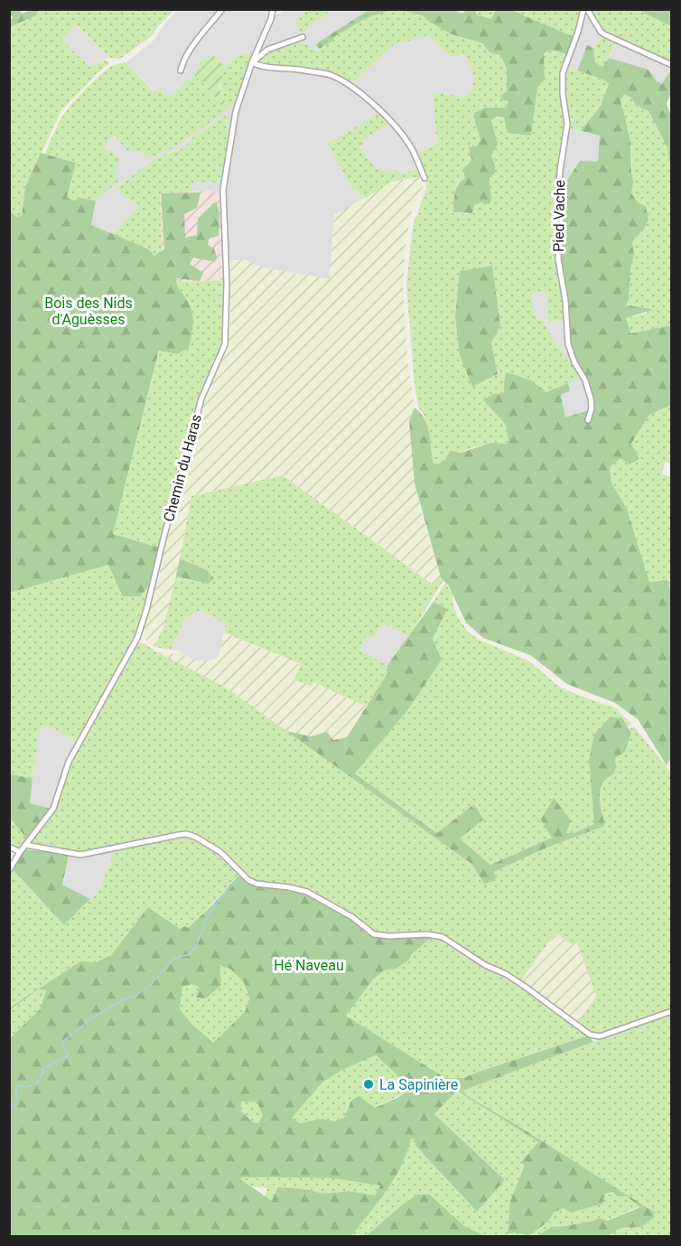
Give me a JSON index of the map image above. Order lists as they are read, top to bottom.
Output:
{
  "streets": {
    "street": ["Pied Vache", "Chemin du Haras"]
  },
  "parks": ["Bois des Nids d'Aguèsses", "Hé Naveau"],
  "places": ["La Sapinière"]
}
